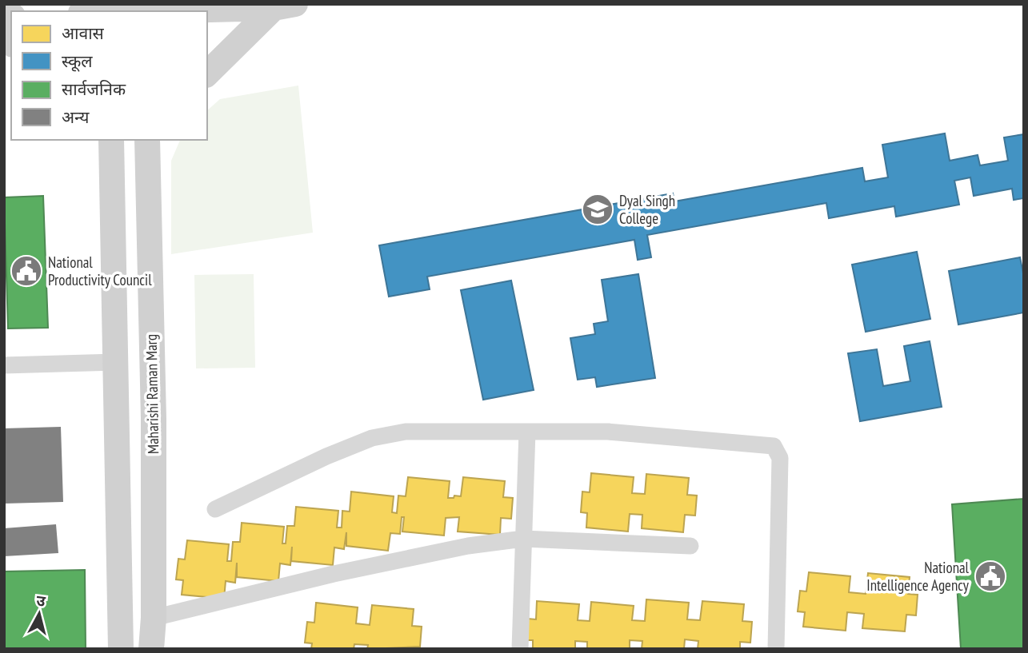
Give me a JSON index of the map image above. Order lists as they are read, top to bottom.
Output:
{
  "streets": {
    "main road": ["Maharishi Raman Marg"]
  },
  "places": {
    "school or university": ["Dyal Singh College"],
    "public building": ["National Productivity Council", "National Intelligence Agency"]
  },
  "legend": [
    "आवास",
    "स्कूल",
    "सार्वजनिक",
    "अन्य"
  ],
  "north": "top"
}
